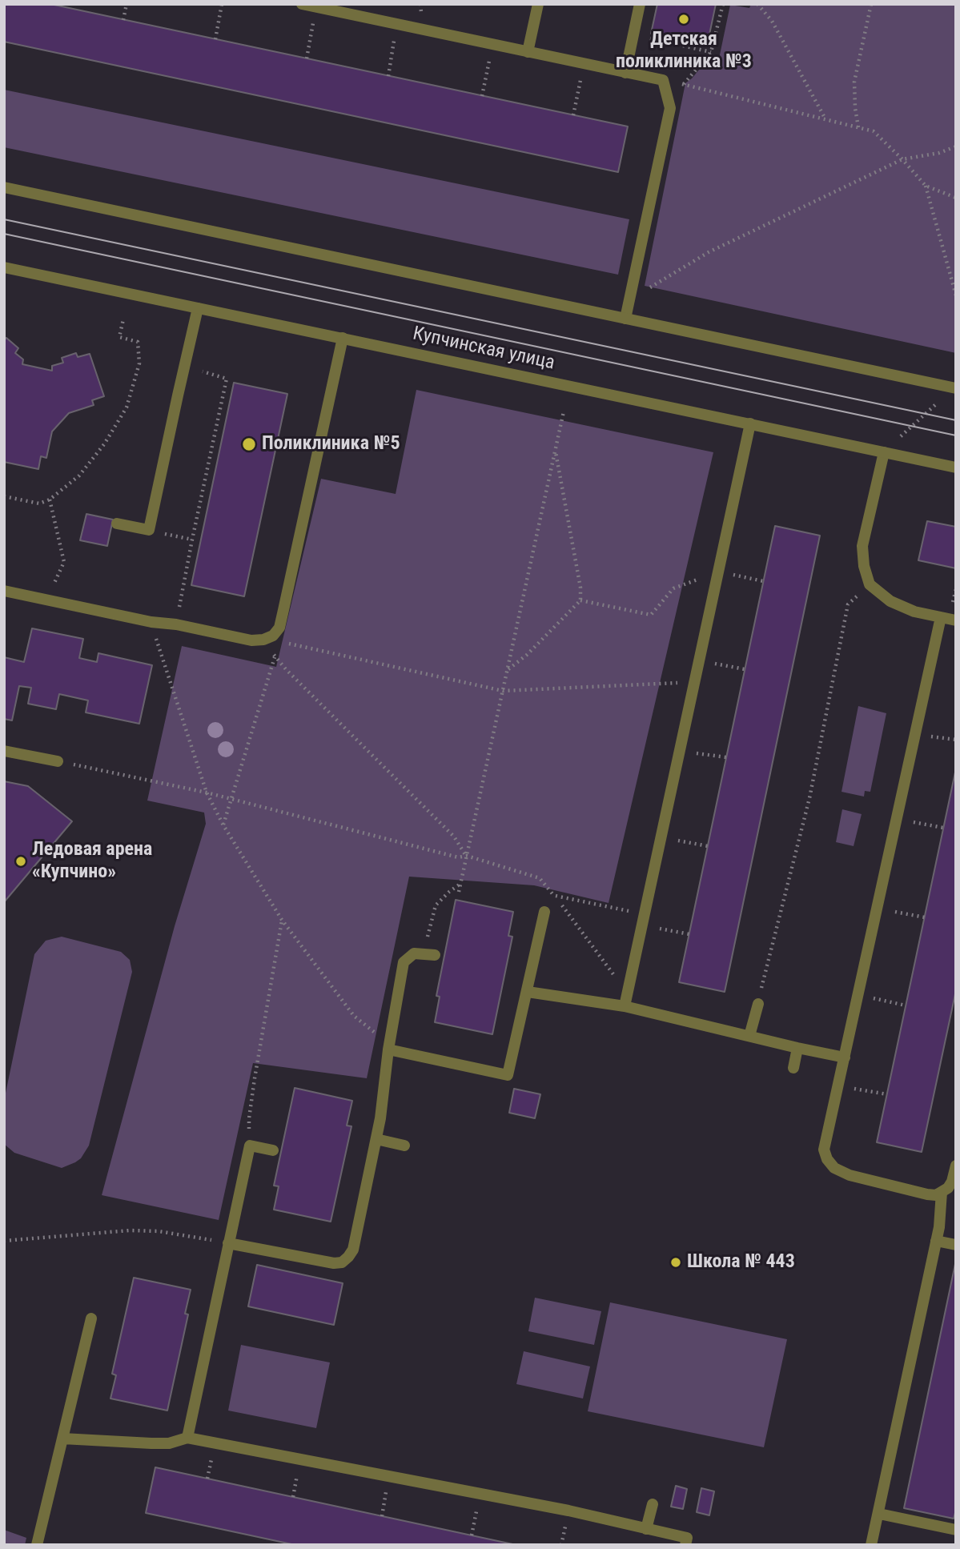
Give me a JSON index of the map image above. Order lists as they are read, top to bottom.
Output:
{
  "streets": {
    "street": ["Купчинская улица"]
  },
  "places": [
    "Детская поликлиника №3",
    "Поликлиника №5",
    "Ледовая арена «Купчино»",
    "Школа № 443"
  ]
}
